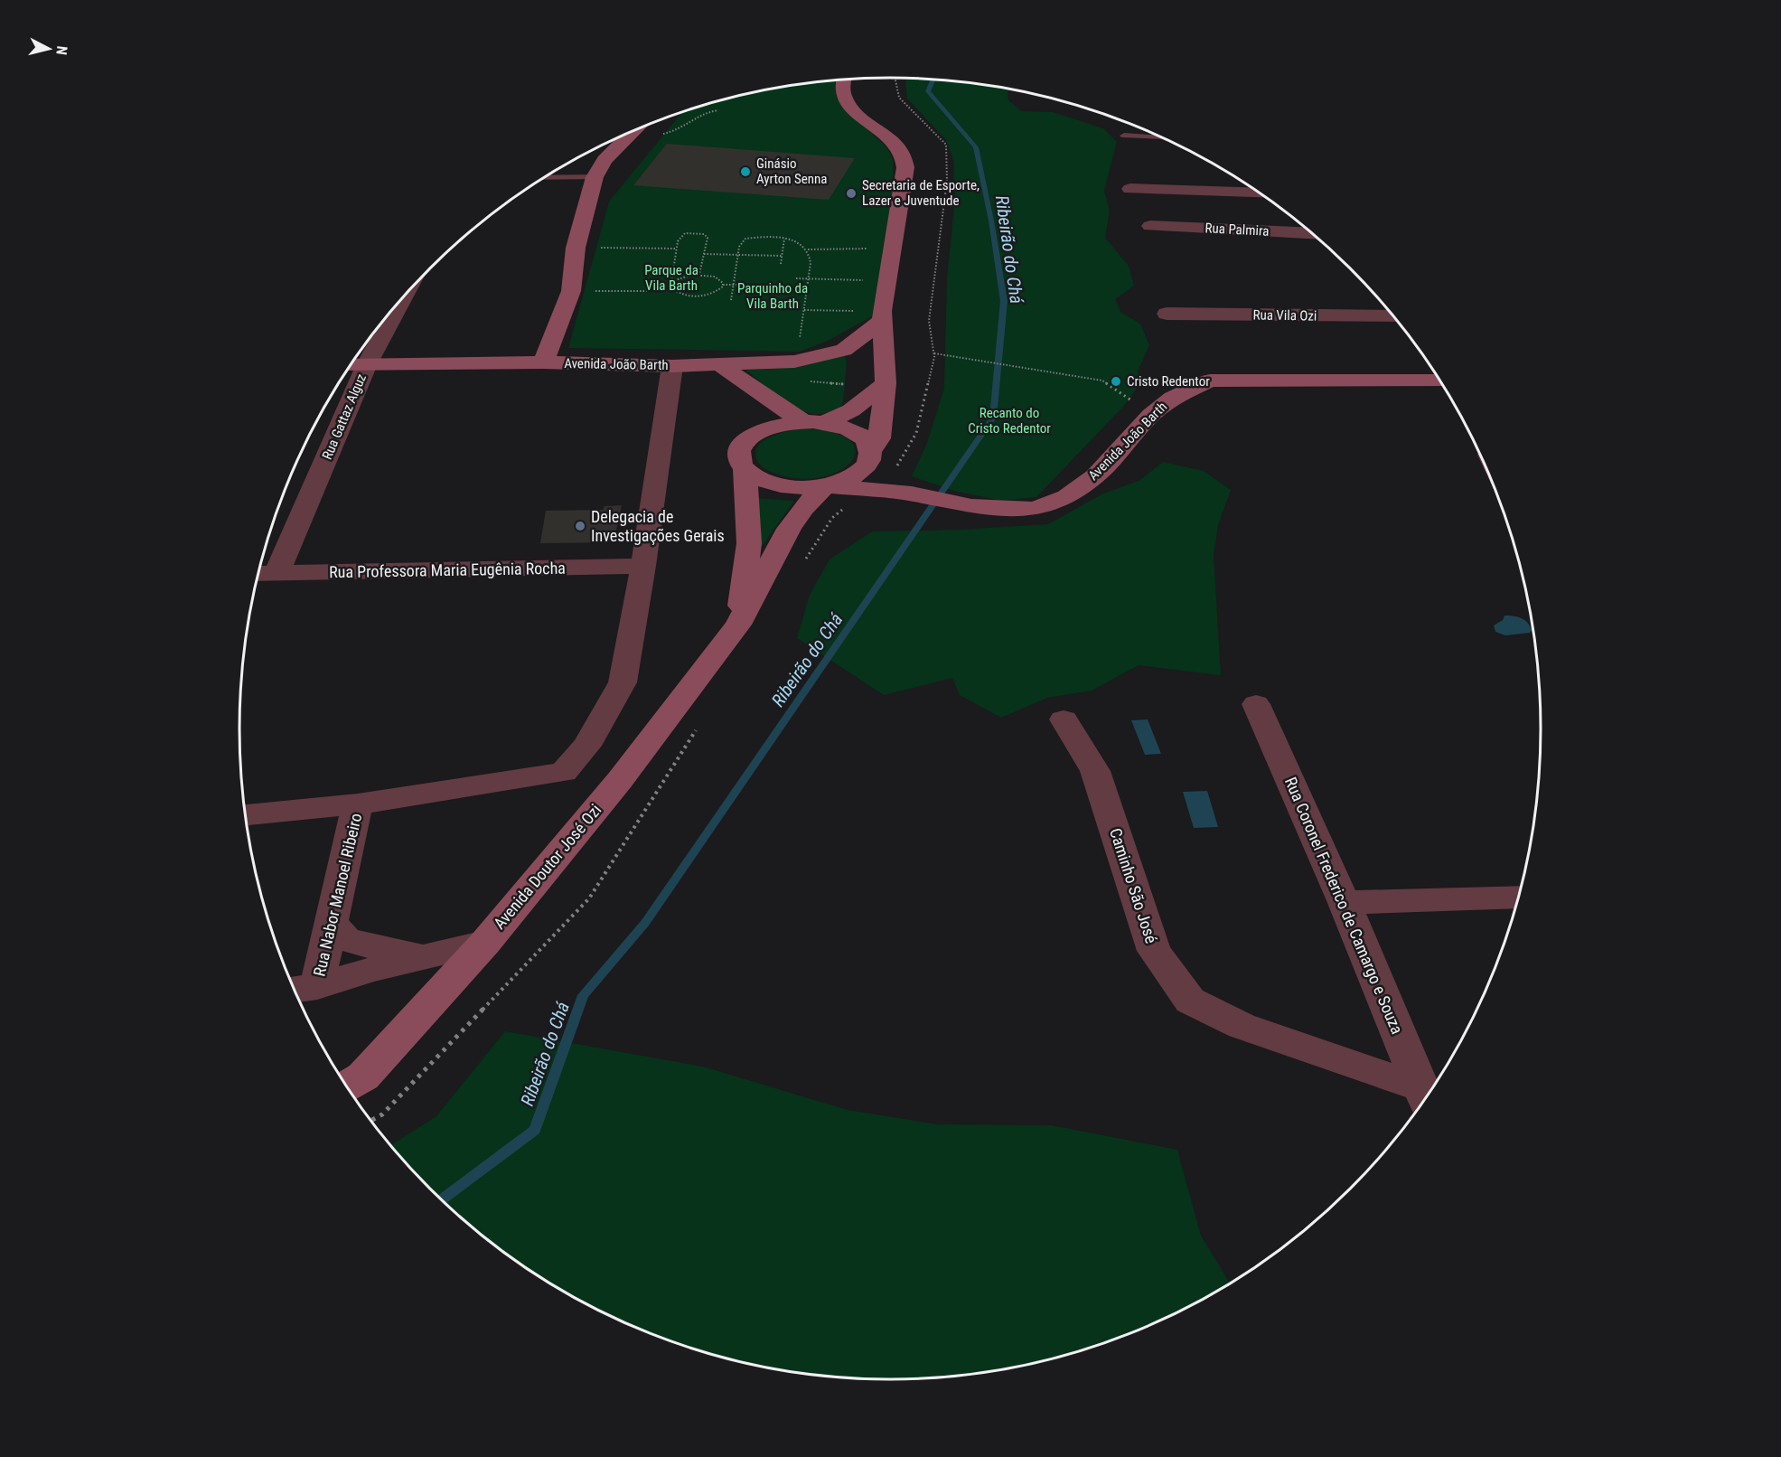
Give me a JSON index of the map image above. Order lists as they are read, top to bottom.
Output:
{
  "streets": {
    "main road": ["Avenida João Barth", "Avenida Doutor José Ozi"],
    "street": [
      "Rua Palmira",
      "Rua Vila Ozi",
      "Rua Gattaz Alguz",
      "Rua Professora Maria Eugênia Rocha",
      "Caminho São José",
      "Rua Nabor Manoel Ribeiro",
      "Rua Coronel Frederico de Camargo e Souza"
    ]
  },
  "crossings": [
    ["Avenida João Barth", "Rua Gattaz Alguz"],
    ["Avenida João Barth", "Avenida Doutor José Ozi"],
    ["Rua Gattaz Alguz", "Rua Professora Maria Eugênia Rocha"],
    ["Caminho São José", "Rua Coronel Frederico de Camargo e Souza"]
  ],
  "water": ["Ribeirão do Chá"],
  "parks": ["Parque da Vila Barth", "Parquinho da Vila Barth", "Recanto do Cristo Redentor"],
  "places": [
    "Ginásio Ayrton Senna",
    "Secretaria de Esporte, Lazer e Juventude",
    "Cristo Redentor",
    "Delegacia de Investigações Gerais"
  ],
  "north": "right"
}
